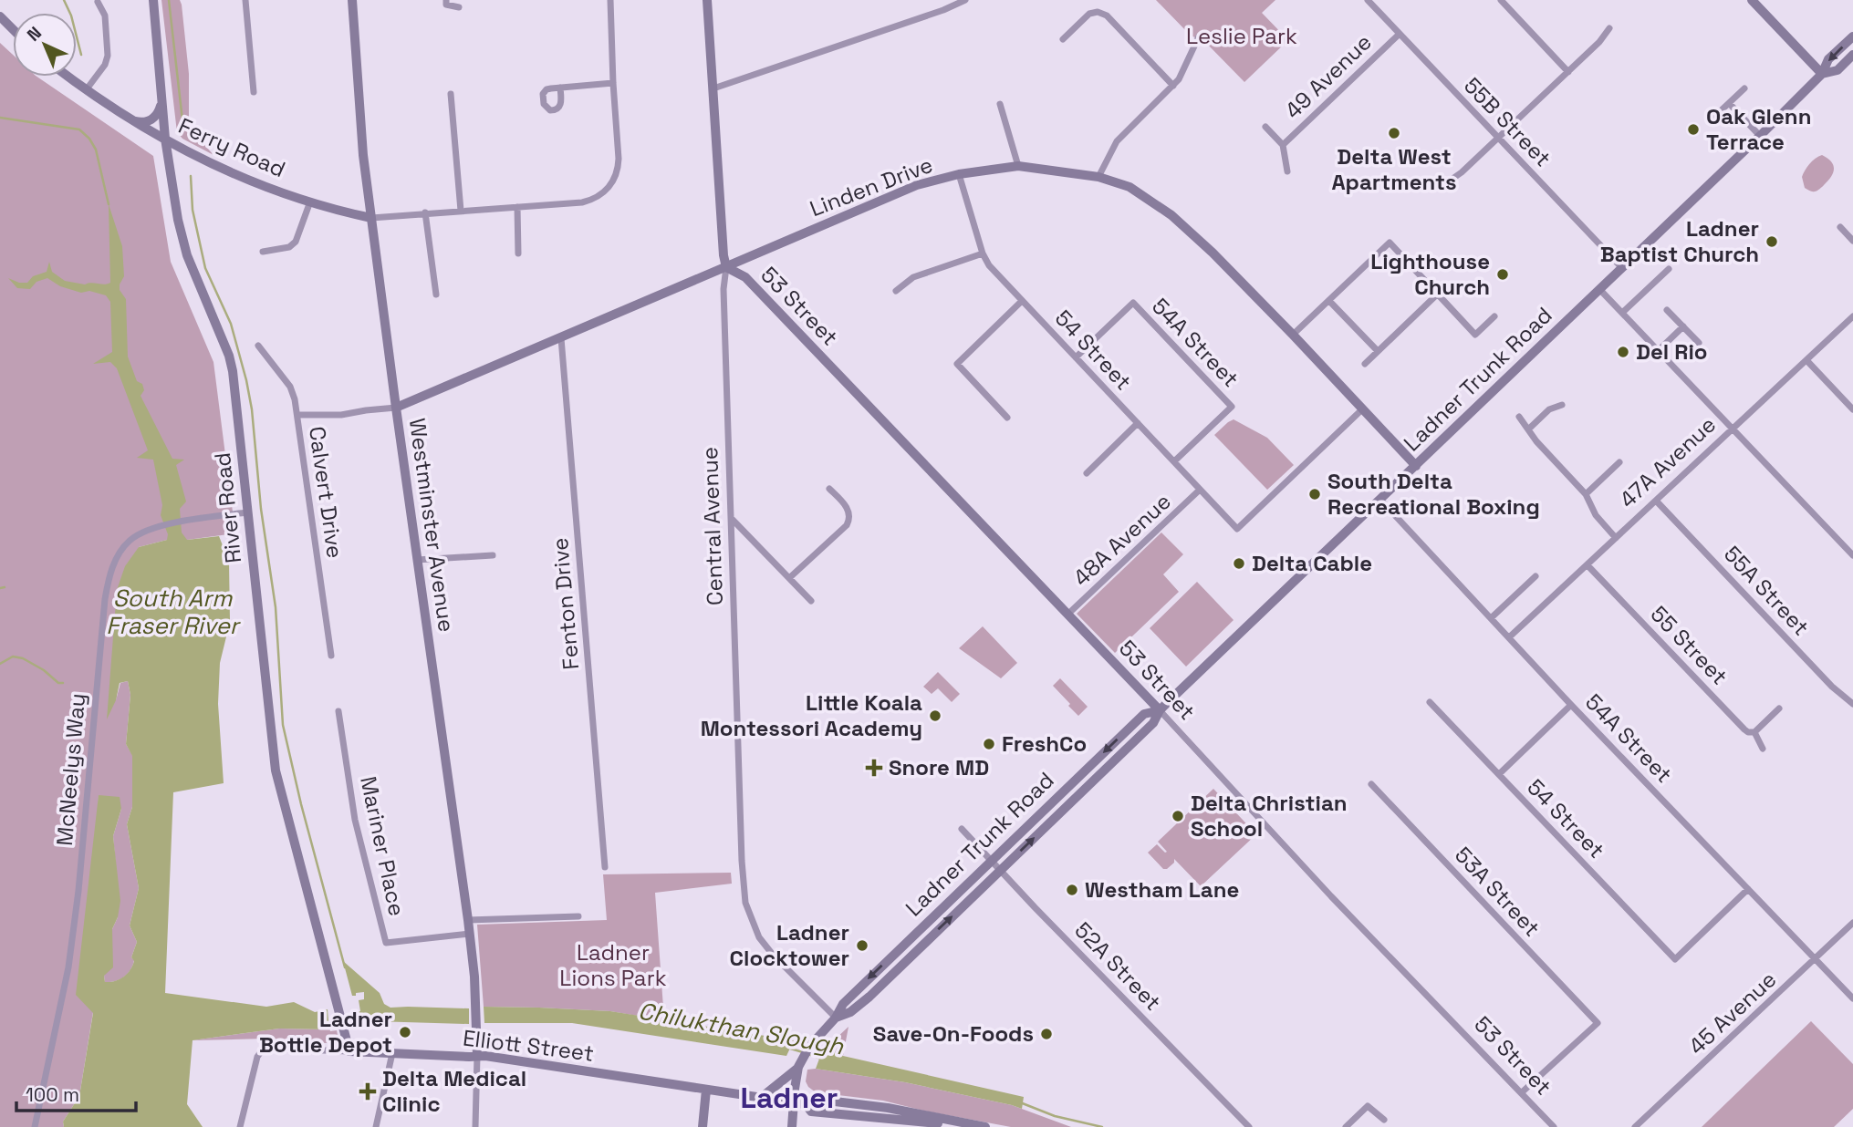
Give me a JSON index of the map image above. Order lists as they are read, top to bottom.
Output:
{
  "streets": {
    "street": [
      "49 Avenue",
      "55B Street",
      "Ferry Road",
      "Linden Drive",
      "53 Street",
      "54A Street",
      "54 Street",
      "Ladner Trunk Road",
      "47A Avenue",
      "Calvert Drive",
      "River Road",
      "Westminster Avenue",
      "Central Avenue",
      "48A Avenue",
      "55A Street",
      "Fenton Drive",
      "55 Street",
      "McNeelys Way",
      "Mariner Place",
      "53A Street",
      "52A Street",
      "45 Avenue",
      "Elliott Street"
    ]
  },
  "crossings": [
    ["49 Avenue", "55B Street"],
    ["55B Street", "Ladner Trunk Road"],
    ["Ferry Road", "River Road"],
    ["Ferry Road", "Westminster Avenue"],
    ["Linden Drive", "53 Street"],
    ["Linden Drive", "54 Street"],
    ["Linden Drive", "Ladner Trunk Road"],
    ["Linden Drive", "Calvert Drive"],
    ["Linden Drive", "Westminster Avenue"],
    ["Linden Drive", "Central Avenue"],
    ["Linden Drive", "Fenton Drive"],
    ["53 Street", "Ladner Trunk Road"],
    ["53 Street", "Central Avenue"],
    ["53 Street", "48A Avenue"],
    ["53 Street", "53A Street"],
    ["54A Street", "54 Street"],
    ["54A Street", "Ladner Trunk Road"],
    ["54A Street", "47A Avenue"],
    ["54A Street", "45 Avenue"],
    ["54 Street", "48A Avenue"],
    ["Ladner Trunk Road", "Central Avenue"],
    ["Ladner Trunk Road", "52A Street"],
    ["Ladner Trunk Road", "Elliott Street"],
    ["47A Avenue", "55A Street"],
    ["47A Avenue", "55 Street"],
    ["River Road", "McNeelys Way"],
    ["River Road", "Elliott Street"],
    ["Westminster Avenue", "Mariner Place"],
    ["Westminster Avenue", "Elliott Street"]
  ],
  "districts": ["Ladner"],
  "water": ["South Arm Fraser River", "Chilukthan Slough"],
  "parks": ["Leslie Park", "Ladner Lions Park"],
  "places": {
    "other": [
      "Oak Glenn Terrace",
      "Delta West Apartments",
      "Ladner Baptist Church",
      "Lighthouse Church",
      "Del Rio",
      "South Delta Recreational Boxing",
      "Delta Cable",
      "Little Koala Montessori Academy",
      "FreshCo",
      "Delta Christian School",
      "Westham Lane",
      "Ladner Clocktower",
      "Ladner Bottle Depot",
      "Save-On-Foods"
    ],
    "health": ["Snore MD", "Delta Medical Clinic"]
  },
  "scale_bar": "100 m",
  "north": "top left"
}
